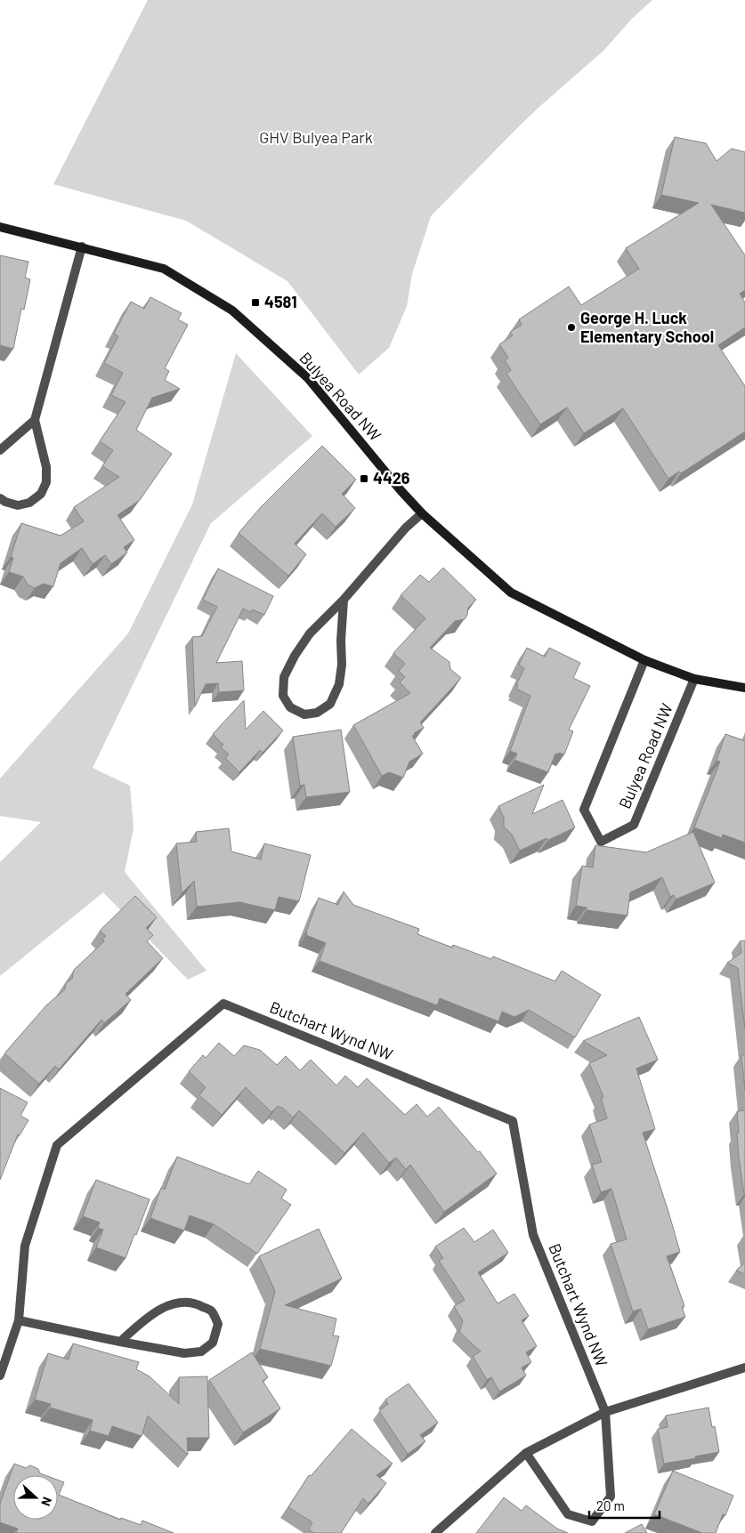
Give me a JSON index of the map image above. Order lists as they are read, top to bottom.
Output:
{
  "streets": {
    "street": ["Bulyea Road NW", "Butchart Wynd NW"]
  },
  "parks": ["GHV Bulyea Park"],
  "places": {
    "transit": ["4581", "4426"],
    "other": ["George H. Luck Elementary School"]
  },
  "scale_bar": "20 m",
  "north": "right"
}
